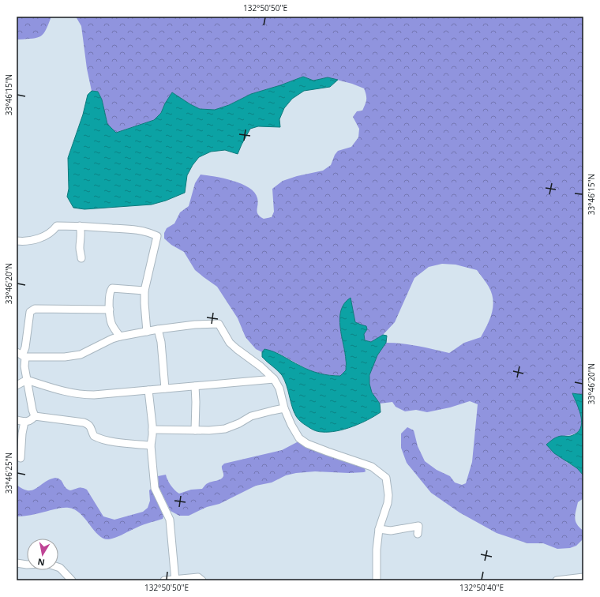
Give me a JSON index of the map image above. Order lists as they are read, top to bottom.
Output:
{
  "north": "bottom",
  "coordinates": [
    "132°50'50\"E",
    "33°46'15\"N",
    "33°46'20\"N",
    "33°46'25\"N",
    "132°50'40\"E"
  ]
}
